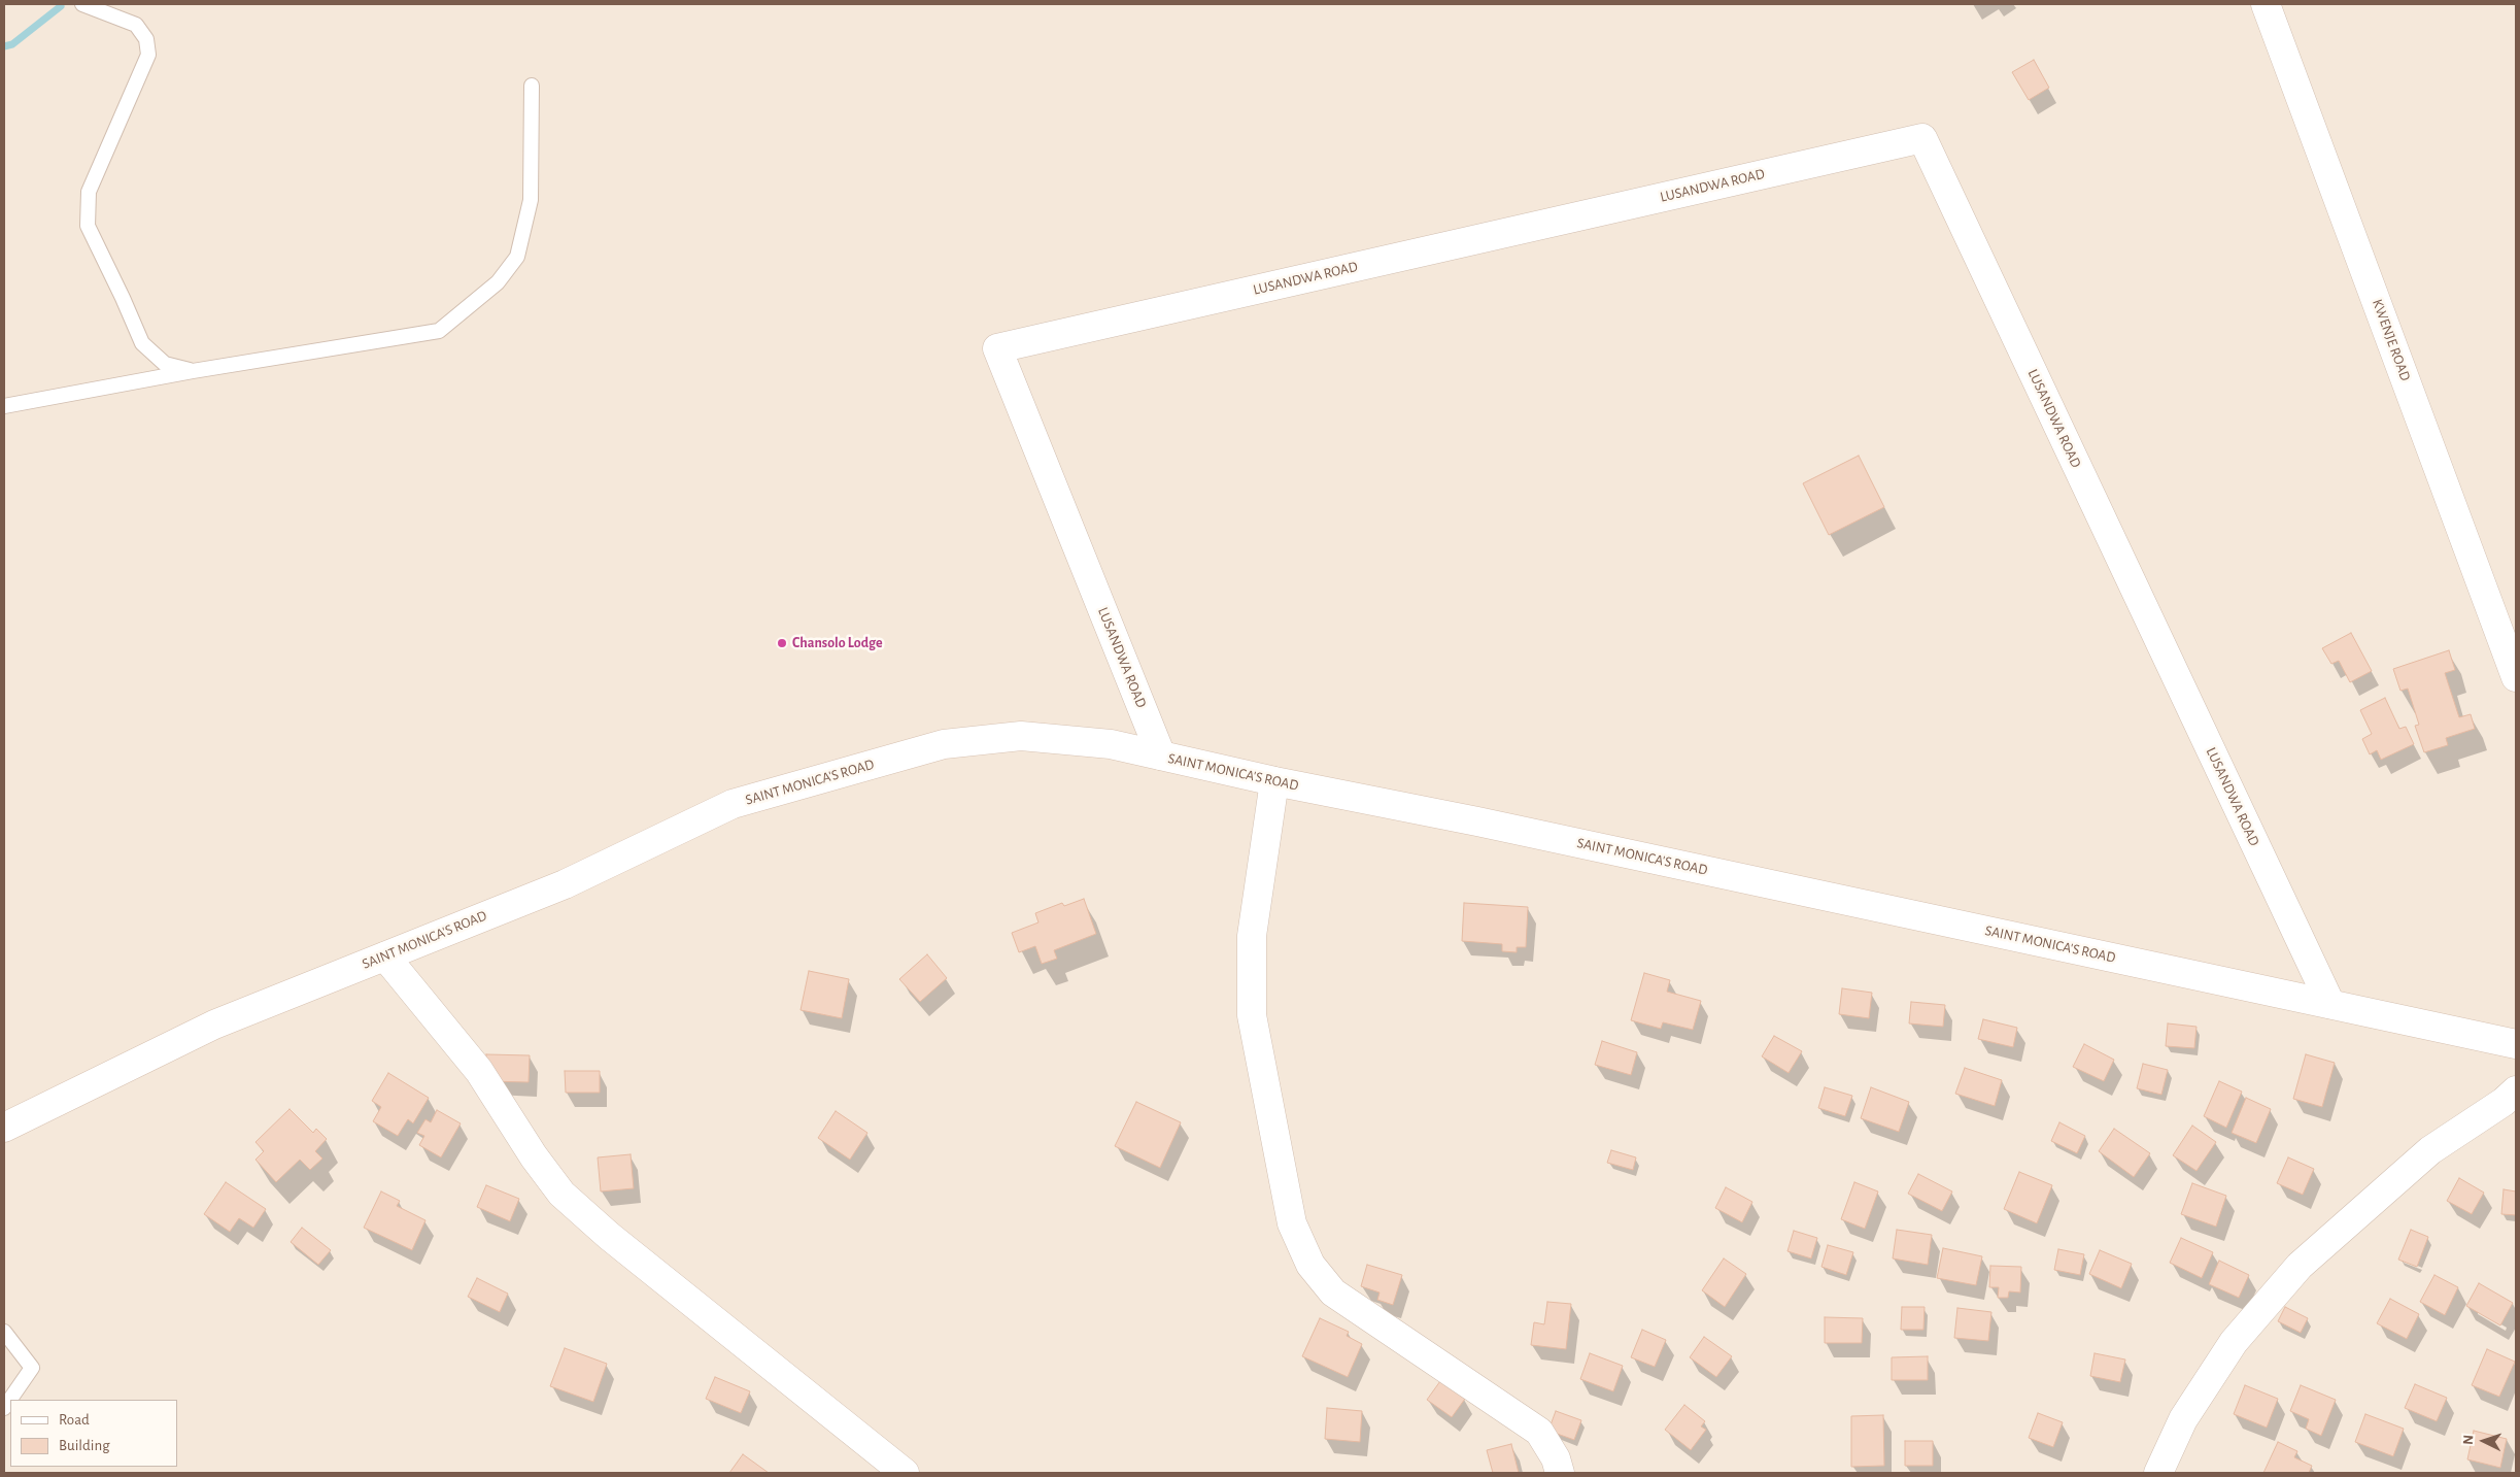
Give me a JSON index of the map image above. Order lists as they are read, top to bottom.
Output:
{
  "streets": {
    "street": ["LUSANDWA ROAD", "KWENJE ROAD", "SAINT MONICA'S ROAD"]
  },
  "crossings": [
    ["LUSANDWA ROAD", "SAINT MONICA'S ROAD"]
  ],
  "places": ["Chansolo Lodge"],
  "legend": ["Road", "Building"],
  "north": "left"
}
